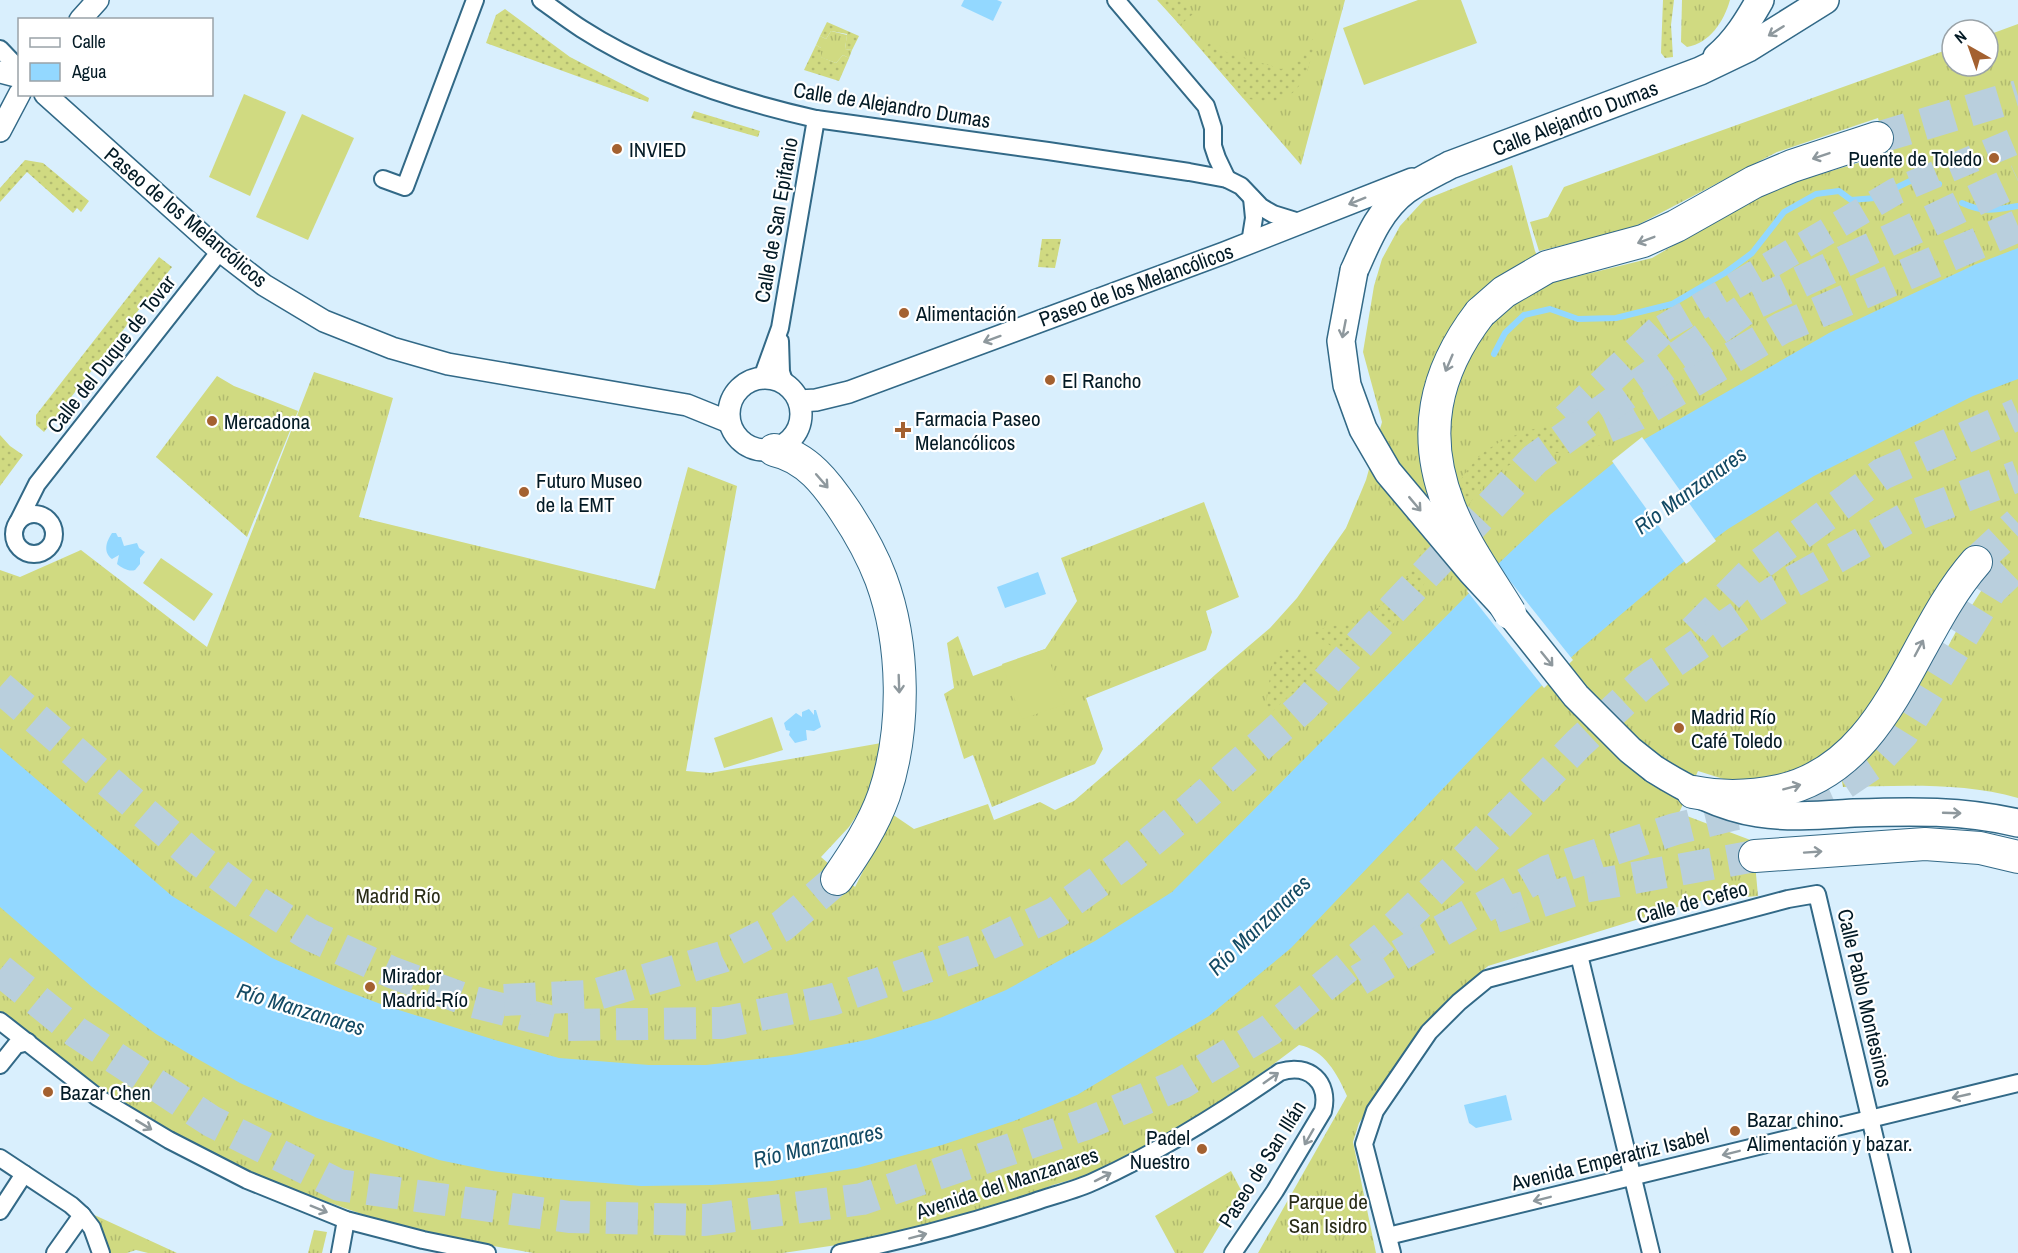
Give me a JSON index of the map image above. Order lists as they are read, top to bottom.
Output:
{
  "streets": {
    "main road": ["Calle Alejandro Dumas"],
    "street": [
      "Calle de Alejandro Dumas",
      "Paseo de los Melancólicos",
      "Calle de San Epifanio",
      "Calle del Duque de Tovar",
      "Calle de Cefeo",
      "Calle Pablo Montesinos",
      "Avenida Emperatriz Isabel",
      "Paseo de San Illán",
      "Avenida del Manzanares"
    ]
  },
  "crossings": [
    ["Calle de Alejandro Dumas", "Calle Alejandro Dumas"],
    ["Calle de Alejandro Dumas", "Paseo de los Melancólicos"],
    ["Calle de Alejandro Dumas", "Calle de San Epifanio"],
    ["Calle Alejandro Dumas", "Paseo de los Melancólicos"],
    ["Paseo de los Melancólicos", "Calle de San Epifanio"],
    ["Paseo de los Melancólicos", "Calle del Duque de Tovar"],
    ["Calle de Cefeo", "Calle Pablo Montesinos"],
    ["Calle de Cefeo", "Avenida Emperatriz Isabel"],
    ["Calle Pablo Montesinos", "Avenida Emperatriz Isabel"],
    ["Paseo de San Illán", "Avenida del Manzanares"]
  ],
  "one_way": [
    "Paseo de los Melancólicos",
    "Avenida Emperatriz Isabel",
    "Paseo de San Illán",
    "Avenida del Manzanares"
  ],
  "water": ["Río Manzanares"],
  "parks": ["Madrid Río", "Parque de San Isidro"],
  "places": {
    "other": [
      "INVIED",
      "Puente de Toledo",
      "Alimentación",
      "El Rancho",
      "Mercadona",
      "Futuro Museo de la EMT",
      "Madrid Río Café Toledo",
      "Mirador Madrid-Río",
      "Bazar Chen",
      "Bazar chino. Alimentación y bazar.",
      "Padel Nuestro"
    ],
    "health": ["Farmacia Paseo Melancólicos"]
  },
  "legend": ["Calle", "Agua"],
  "north": "top left"
}
